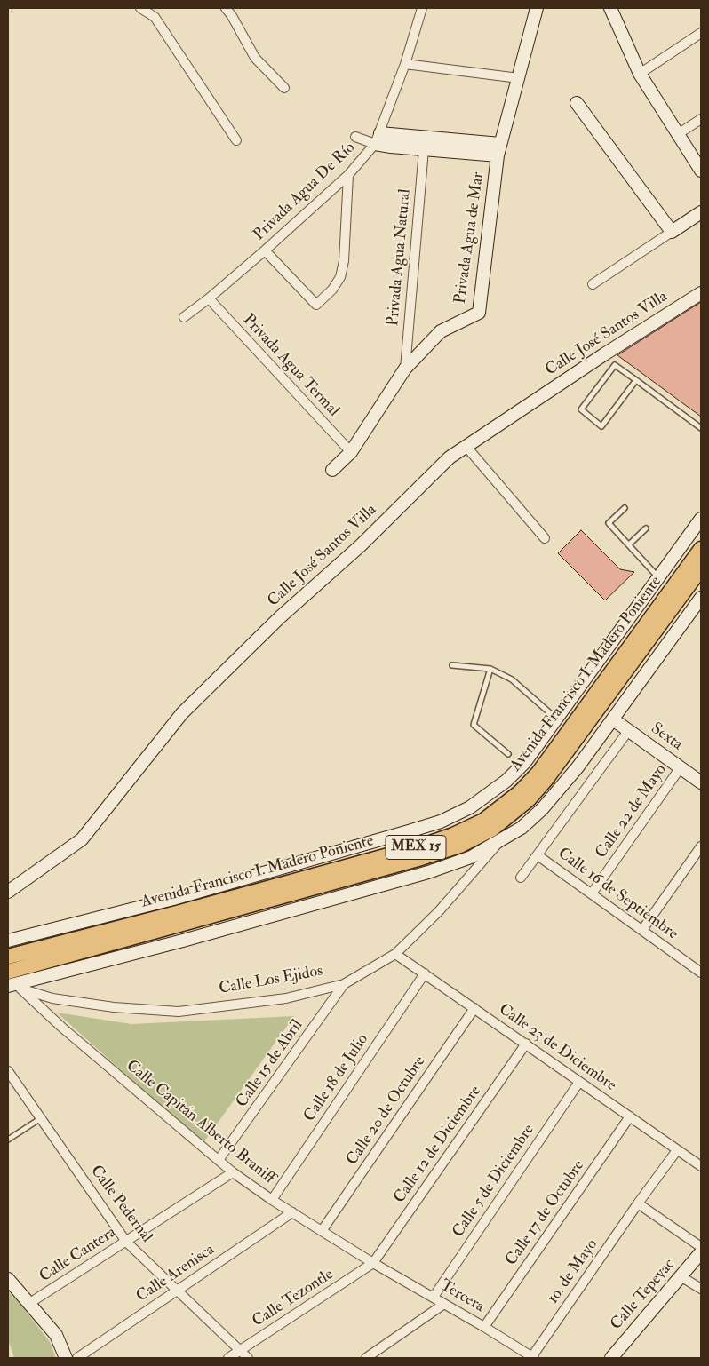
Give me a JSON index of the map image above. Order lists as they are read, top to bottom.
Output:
{
  "streets": {
    "main road": ["Avenida Francisco I. Madero Poniente", "MEX 15"],
    "street": [
      "Privada Agua De Río",
      "Privada Agua de Mar",
      "Privada Agua Natural",
      "Calle José Santos Villa",
      "Privada Agua Termal",
      "Sexta",
      "Calle 22 de Mayo",
      "Calle 16 de Septiembre",
      "Calle Los Ejidos",
      "Calle 23 de Diciembre",
      "Calle 15 de Abril",
      "Calle 18 de Julio",
      "Calle 20 de Octubre",
      "Calle Capitán Alberto Braniff",
      "Calle 12 de Diciembre",
      "Calle 5 de Diciembre",
      "Calle Pedernal",
      "Calle 17 de Octubre",
      "Calle Cantera",
      "1o. de Mayo",
      "Calle Arenisca",
      "Calle Tepeyac",
      "Tercera",
      "Calle Tezontle"
    ]
  },
  "crossings": [
    ["Privada Agua De Río", "Privada Agua Termal"],
    ["Privada Agua de Mar", "Privada Agua Natural"],
    ["Privada Agua de Mar", "Privada Agua Termal"],
    ["Sexta", "Calle 22 de Mayo"],
    ["Calle 22 de Mayo", "Calle 16 de Septiembre"],
    ["Calle Los Ejidos", "Calle 23 de Diciembre"],
    ["Calle Los Ejidos", "Calle 15 de Abril"],
    ["Calle Los Ejidos", "Calle Capitán Alberto Braniff"],
    ["Calle 23 de Diciembre", "Calle 18 de Julio"],
    ["Calle 23 de Diciembre", "Calle 20 de Octubre"],
    ["Calle 23 de Diciembre", "Calle 12 de Diciembre"],
    ["Calle 23 de Diciembre", "Calle 5 de Diciembre"],
    ["Calle 23 de Diciembre", "Calle 17 de Octubre"],
    ["Calle 23 de Diciembre", "1o. de Mayo"],
    ["Calle 15 de Abril", "Calle Capitán Alberto Braniff"],
    ["Calle 18 de Julio", "Calle Capitán Alberto Braniff"],
    ["Calle 20 de Octubre", "Calle Capitán Alberto Braniff"],
    ["Calle Capitán Alberto Braniff", "Calle 12 de Diciembre"],
    ["Calle Capitán Alberto Braniff", "Calle Cantera"],
    ["Calle Capitán Alberto Braniff", "Calle Arenisca"],
    ["Calle Capitán Alberto Braniff", "Tercera"],
    ["Calle Capitán Alberto Braniff", "Calle Tezontle"],
    ["Calle 12 de Diciembre", "Tercera"],
    ["Calle 12 de Diciembre", "Calle Tezontle"],
    ["Calle 5 de Diciembre", "Tercera"],
    ["Calle Pedernal", "Calle Cantera"],
    ["Calle Pedernal", "Calle Arenisca"],
    ["Calle Pedernal", "Calle Tezontle"],
    ["Calle 17 de Octubre", "Tercera"],
    ["1o. de Mayo", "Tercera"],
    ["Tercera", "Calle Tezontle"]
  ]
}
